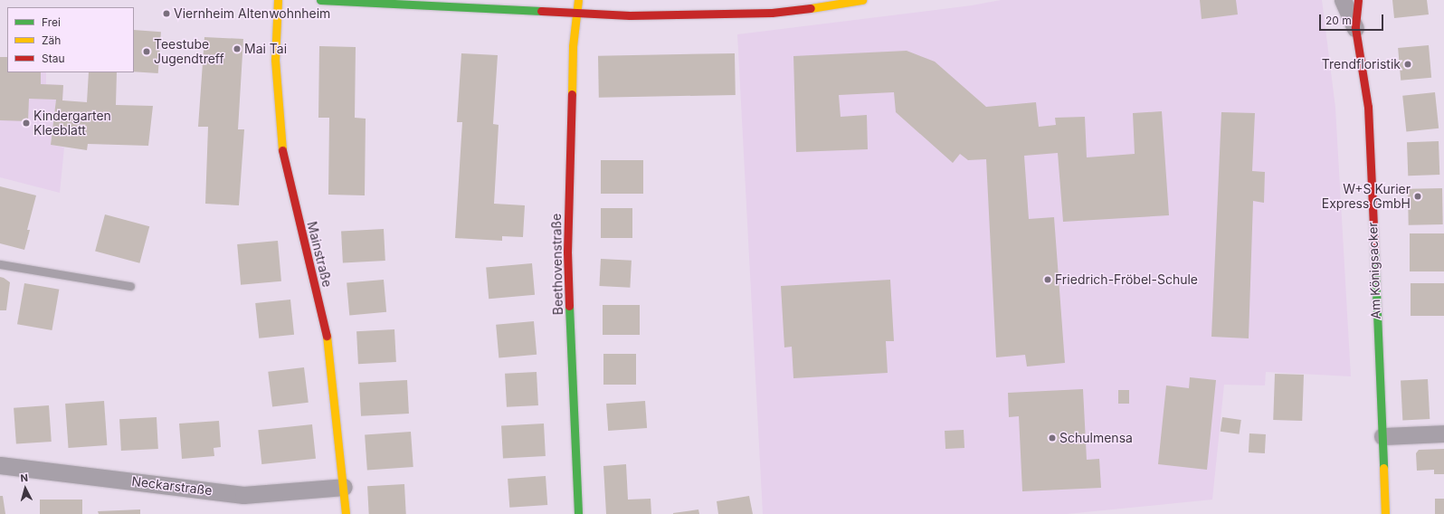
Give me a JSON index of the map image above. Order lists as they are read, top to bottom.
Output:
{
  "streets": {
    "street": [
      "Mainstraße",
      "Beethovenstraße",
      "Am Königsacker",
      "Neckarstraße"
    ]
  },
  "crossings": [
    ["Mainstraße", "Neckarstraße"]
  ],
  "places": [
    "Viernheim Altenwohnheim",
    "Mai Tai",
    "Teestube Jugendtreff",
    "Trendfloristik",
    "Kindergarten Kleeblatt",
    "W+S Kurier Express GmbH",
    "Friedrich-Fröbel-Schule",
    "Schulmensa"
  ],
  "legend": ["Frei", "Zäh", "Stau"],
  "scale_bar": "20 m",
  "north": "top"
}
